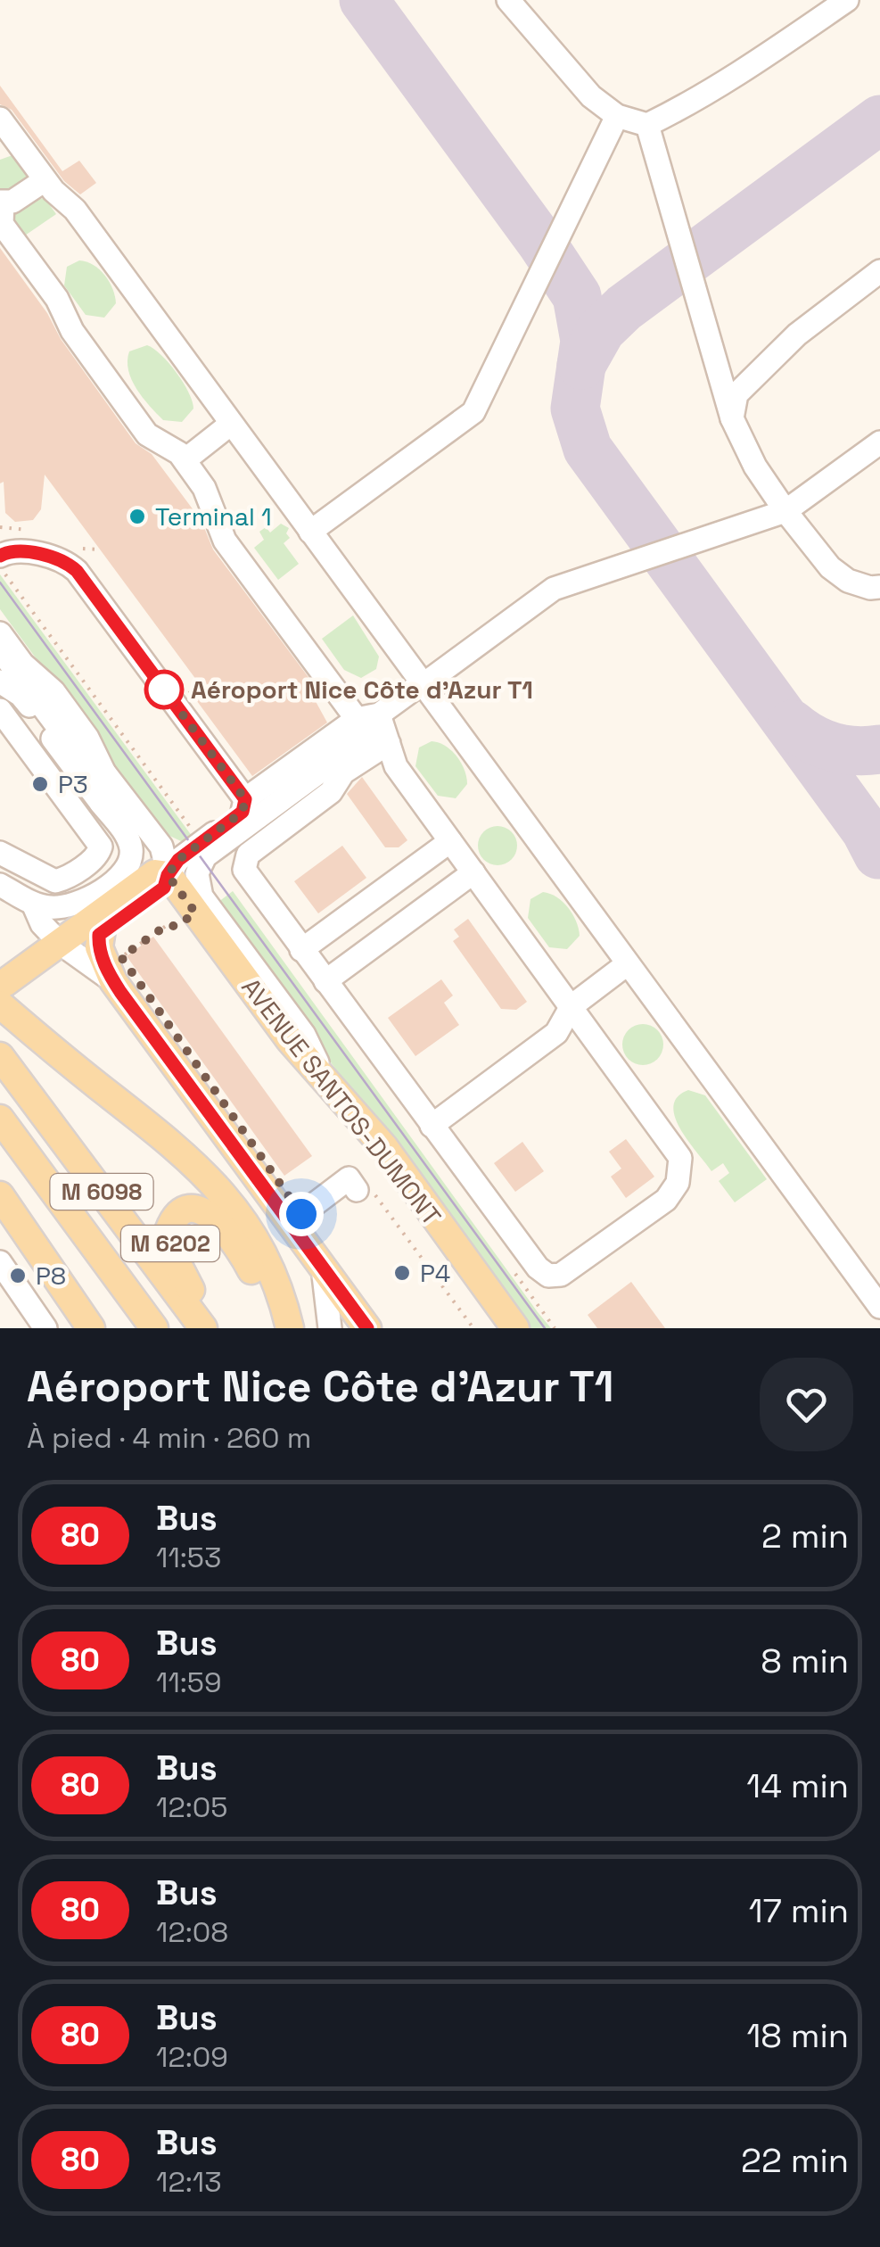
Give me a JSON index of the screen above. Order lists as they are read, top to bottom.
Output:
{
  "streets": {
    "main road": ["AVENUE SANTOS-DUMONT", "M 6098", "M 6202"]
  },
  "crossings": [
    ["M 6098", "M 6202"]
  ],
  "places": [
    "Terminal 1",
    "Aéroport Nice Côte d’Azur T1",
    "P3",
    "P4",
    "P8"
  ],
  "lines": ["bus line 80"],
  "page": {
    "heading": ["Aéroport Nice Côte d’Azur T1", "À pied · 4 min · 260 m"],
    "list": [
      {
        "mark": "80",
        "name": "Bus",
        "note": "11:53",
        "value": "2 min"
      },
      {
        "mark": "80",
        "name": "Bus",
        "note": "11:59",
        "value": "8 min"
      },
      {
        "mark": "80",
        "name": "Bus",
        "note": "12:05",
        "value": "14 min"
      },
      {
        "mark": "80",
        "name": "Bus",
        "note": "12:08",
        "value": "17 min"
      },
      {
        "mark": "80",
        "name": "Bus",
        "note": "12:09",
        "value": "18 min"
      },
      {
        "mark": "80",
        "name": "Bus",
        "note": "12:13",
        "value": "22 min"
      }
    ]
  }
}
